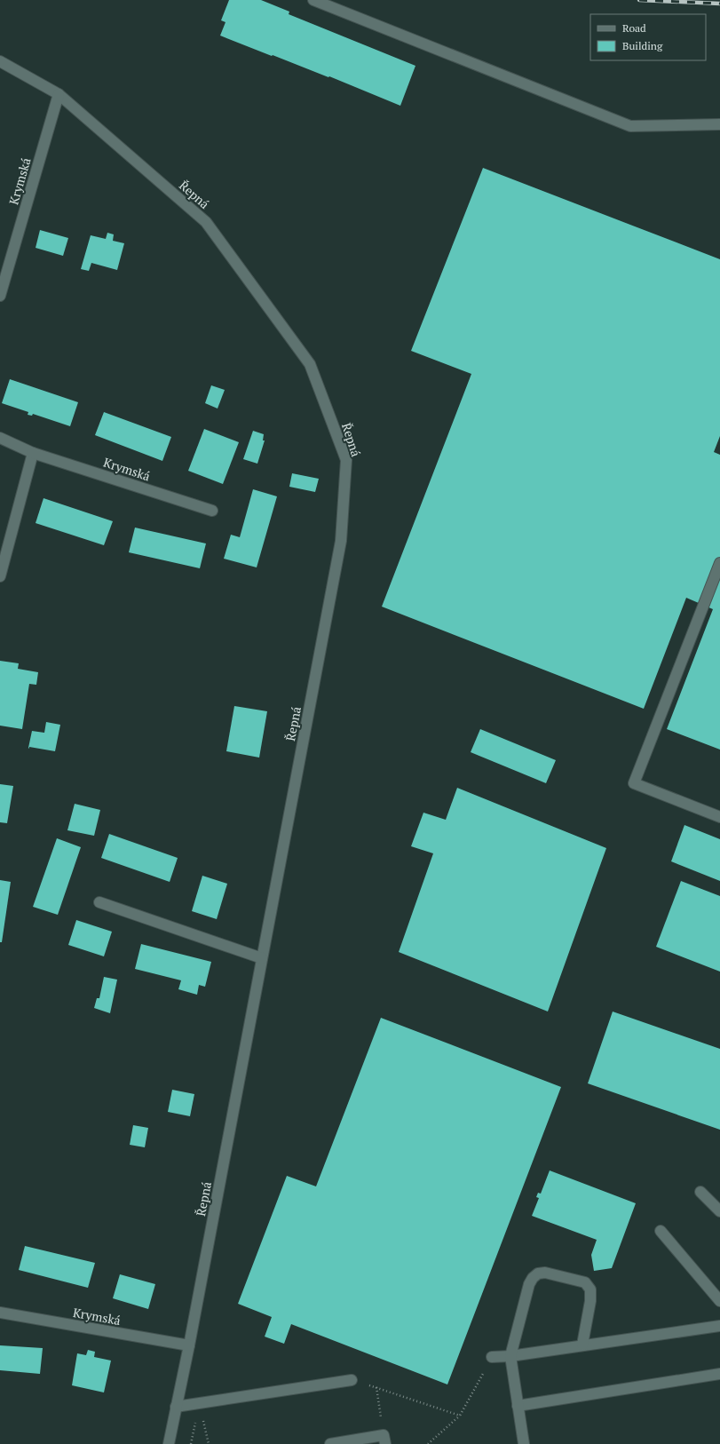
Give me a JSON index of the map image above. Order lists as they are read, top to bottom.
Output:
{
  "streets": {
    "street": ["Krymská", "Řepná"]
  },
  "crossings": [
    ["Krymská", "Řepná"]
  ],
  "legend": ["Road", "Building"]
}
